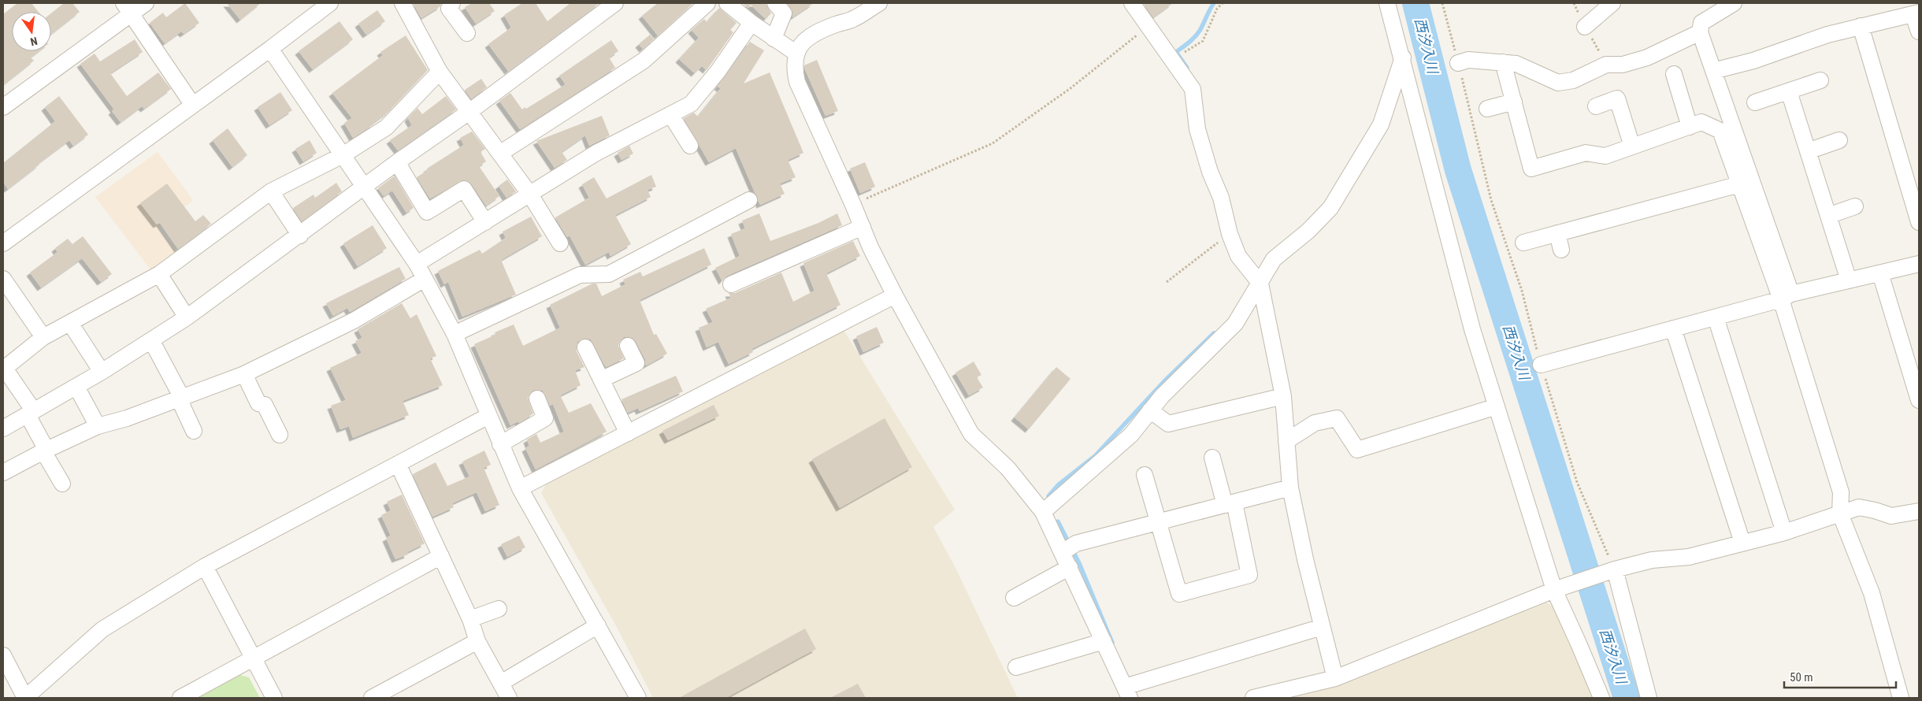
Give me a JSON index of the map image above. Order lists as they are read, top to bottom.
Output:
{
  "water": ["西汐入川"],
  "scale_bar": "50 m",
  "north": "bottom"
}
